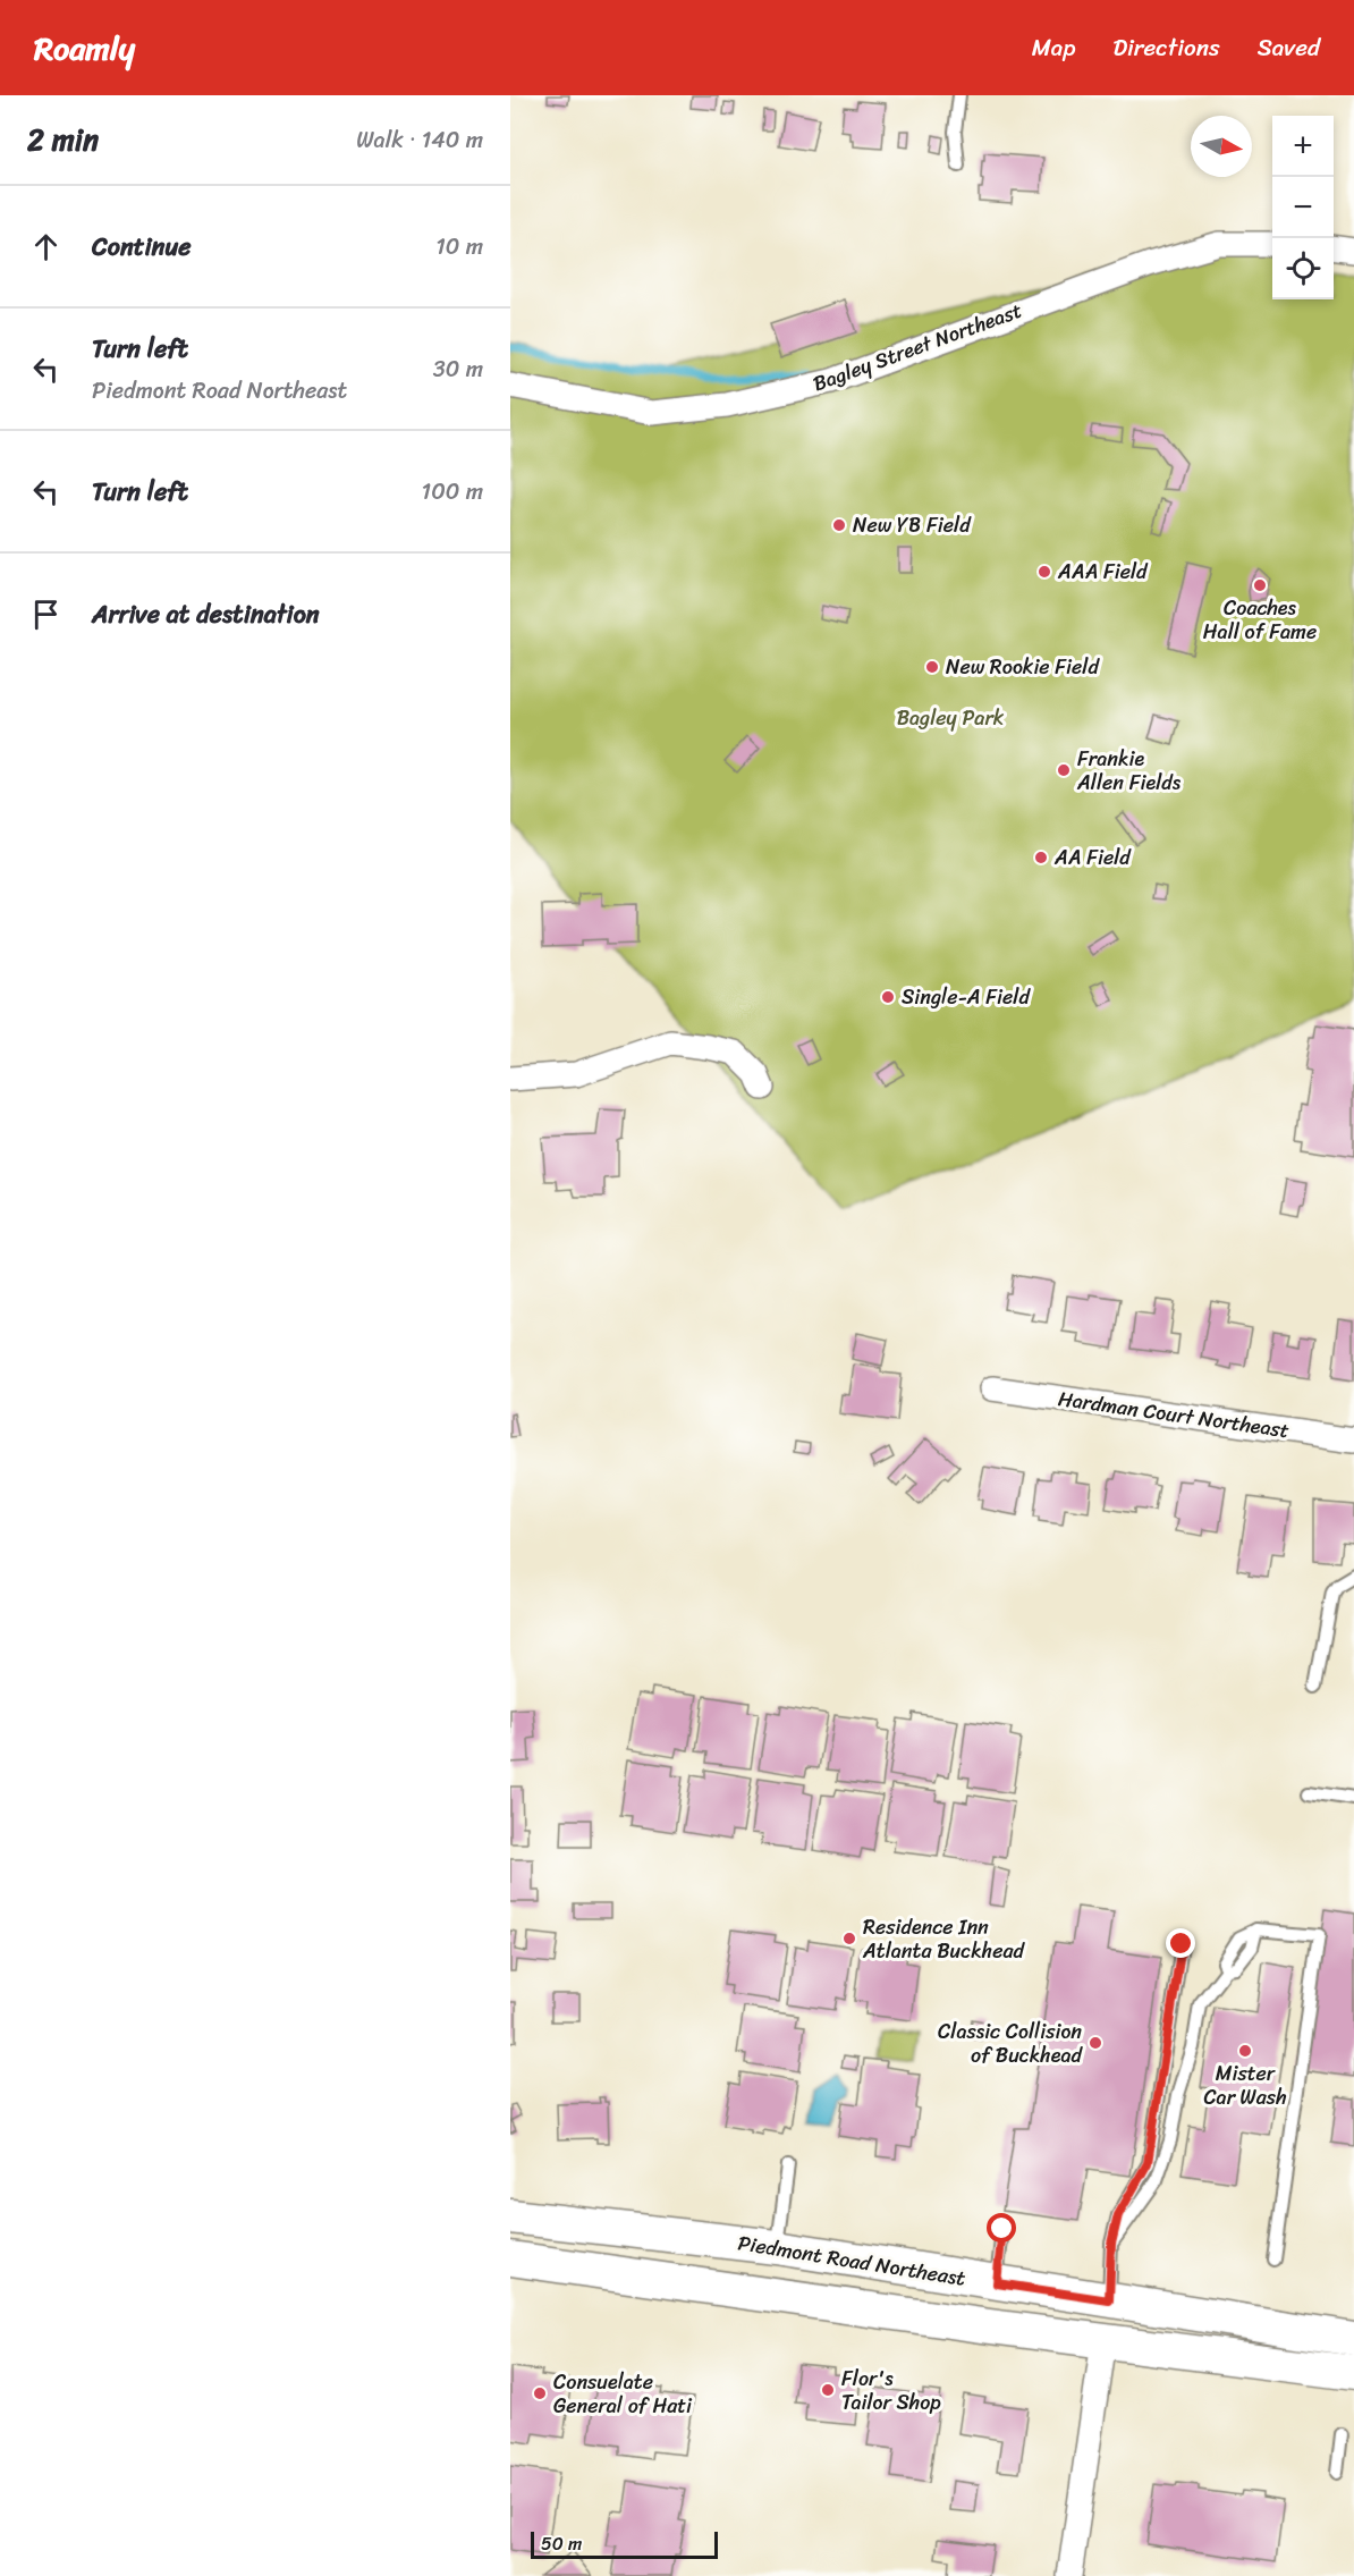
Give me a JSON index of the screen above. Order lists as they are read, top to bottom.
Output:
{
  "streets": {
    "main road": ["Piedmont Road Northeast"],
    "street": ["Bagley Street Northeast", "Hardman Court Northeast"]
  },
  "parks": ["Bagley Park"],
  "places": [
    "New YB Field",
    "AAA Field",
    "Coaches Hall of Fame",
    "New Rookie Field",
    "Frankie Allen Fields",
    "AA Field",
    "Single-A Field",
    "Residence Inn Atlanta Buckhead",
    "Classic Collision of Buckhead",
    "Mister Car Wash",
    "Flor's Tailor Shop",
    "Consuelate General of Hati"
  ],
  "scale_bar": "50 m",
  "north": "right",
  "page": {
    "header": "Roamly",
    "nav": ["Map", "Directions", "Saved"],
    "heading": ["2 min", "Walk · 140 m"],
    "map_buttons": ["+", "−"],
    "list": [
      ["Continue", "10 m"],
      ["Turn left", "Piedmont Road Northeast", "30 m"],
      ["Turn left", "100 m"],
      "Arrive at destination"
    ],
    "scale": "50 m"
  }
}
